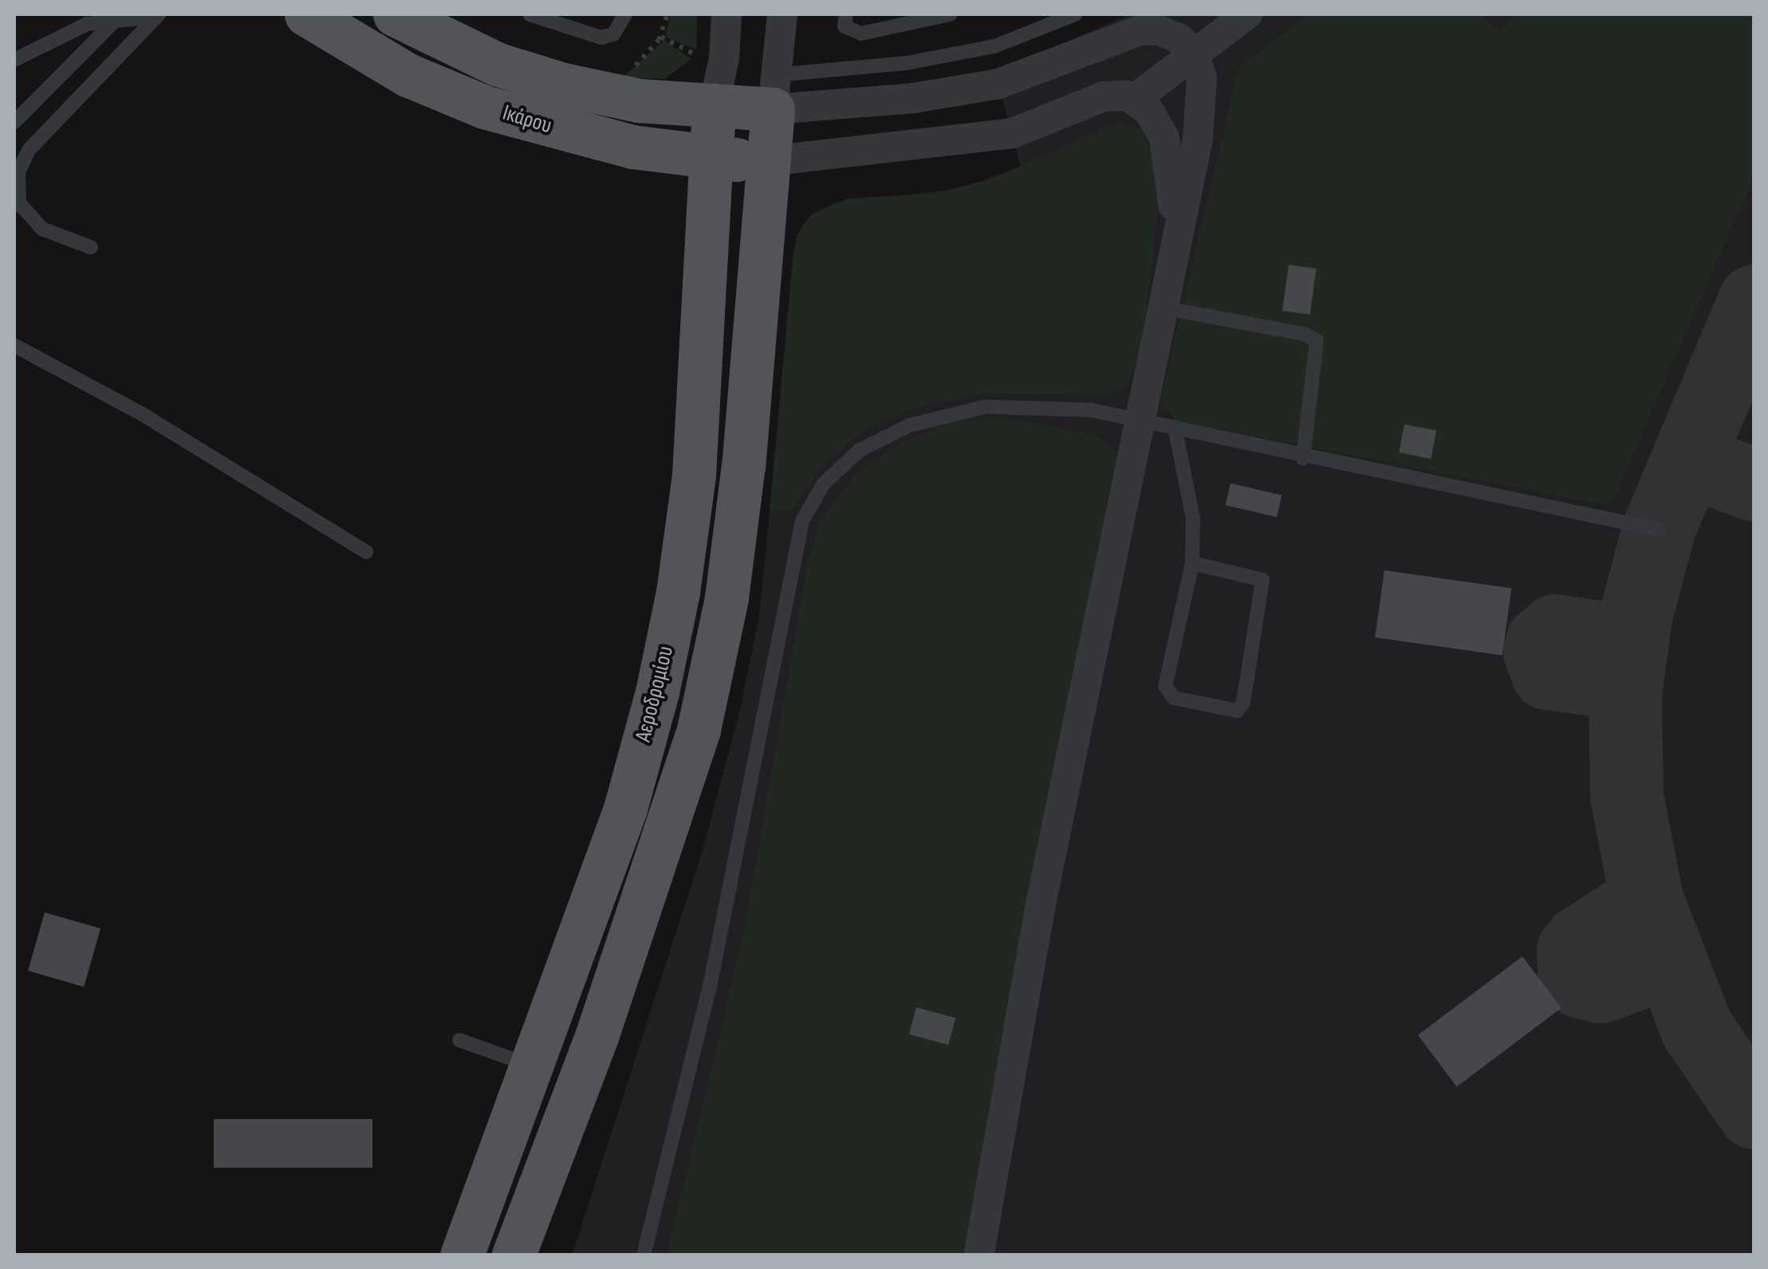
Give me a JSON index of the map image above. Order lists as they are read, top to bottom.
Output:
{
  "streets": {
    "main road": ["Ικάρου", "Αεροδρομίου"]
  },
  "crossings": [
    ["Ικάρου", "Αεροδρομίου"]
  ]
}
